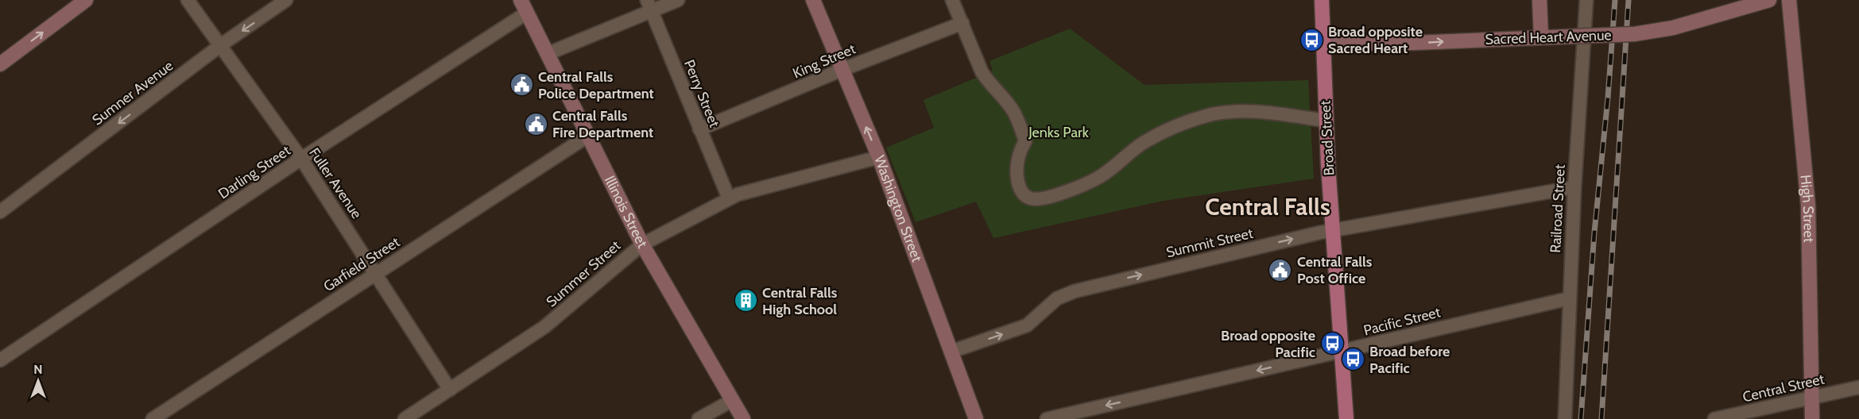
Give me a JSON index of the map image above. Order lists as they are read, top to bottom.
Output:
{
  "streets": {
    "main road": ["Broad Street"],
    "street": [
      "Sacred Heart Avenue",
      "King Street",
      "Sumner Avenue",
      "Perry Street",
      "Darling Street",
      "Fuller Avenue",
      "Washington Street",
      "Railroad Street",
      "High Street",
      "Illinois Street",
      "Summit Street",
      "Garfield Street",
      "Summer Street",
      "Pacific Street",
      "Central Street"
    ]
  },
  "crossings": [
    ["Sacred Heart Avenue", "Broad Street"],
    ["King Street", "Perry Street"],
    ["King Street", "Washington Street"],
    ["Sumner Avenue", "Fuller Avenue"],
    ["Perry Street", "Summer Street"],
    ["Broad Street", "Summit Street"],
    ["Broad Street", "Pacific Street"],
    ["Darling Street", "Fuller Avenue"],
    ["Darling Street", "Illinois Street"],
    ["Fuller Avenue", "Garfield Street"],
    ["Fuller Avenue", "Summer Street"],
    ["Washington Street", "Summit Street"],
    ["Washington Street", "Summer Street"],
    ["Railroad Street", "Summit Street"],
    ["Railroad Street", "Pacific Street"],
    ["High Street", "Central Street"],
    ["Illinois Street", "Garfield Street"],
    ["Illinois Street", "Summer Street"]
  ],
  "one_way": ["Sacred Heart Avenue", "Summit Street", "Pacific Street"],
  "districts": ["Central Falls"],
  "parks": ["Jenks Park"],
  "places": {
    "bus stop": ["Broad opposite Sacred Heart", "Broad opposite Pacific", "Broad before Pacific"],
    "public building": ["Central Falls Police Department", "Central Falls Fire Department", "Central Falls Post Office"],
    "building": ["Central Falls High School"]
  },
  "north": "top"
}
